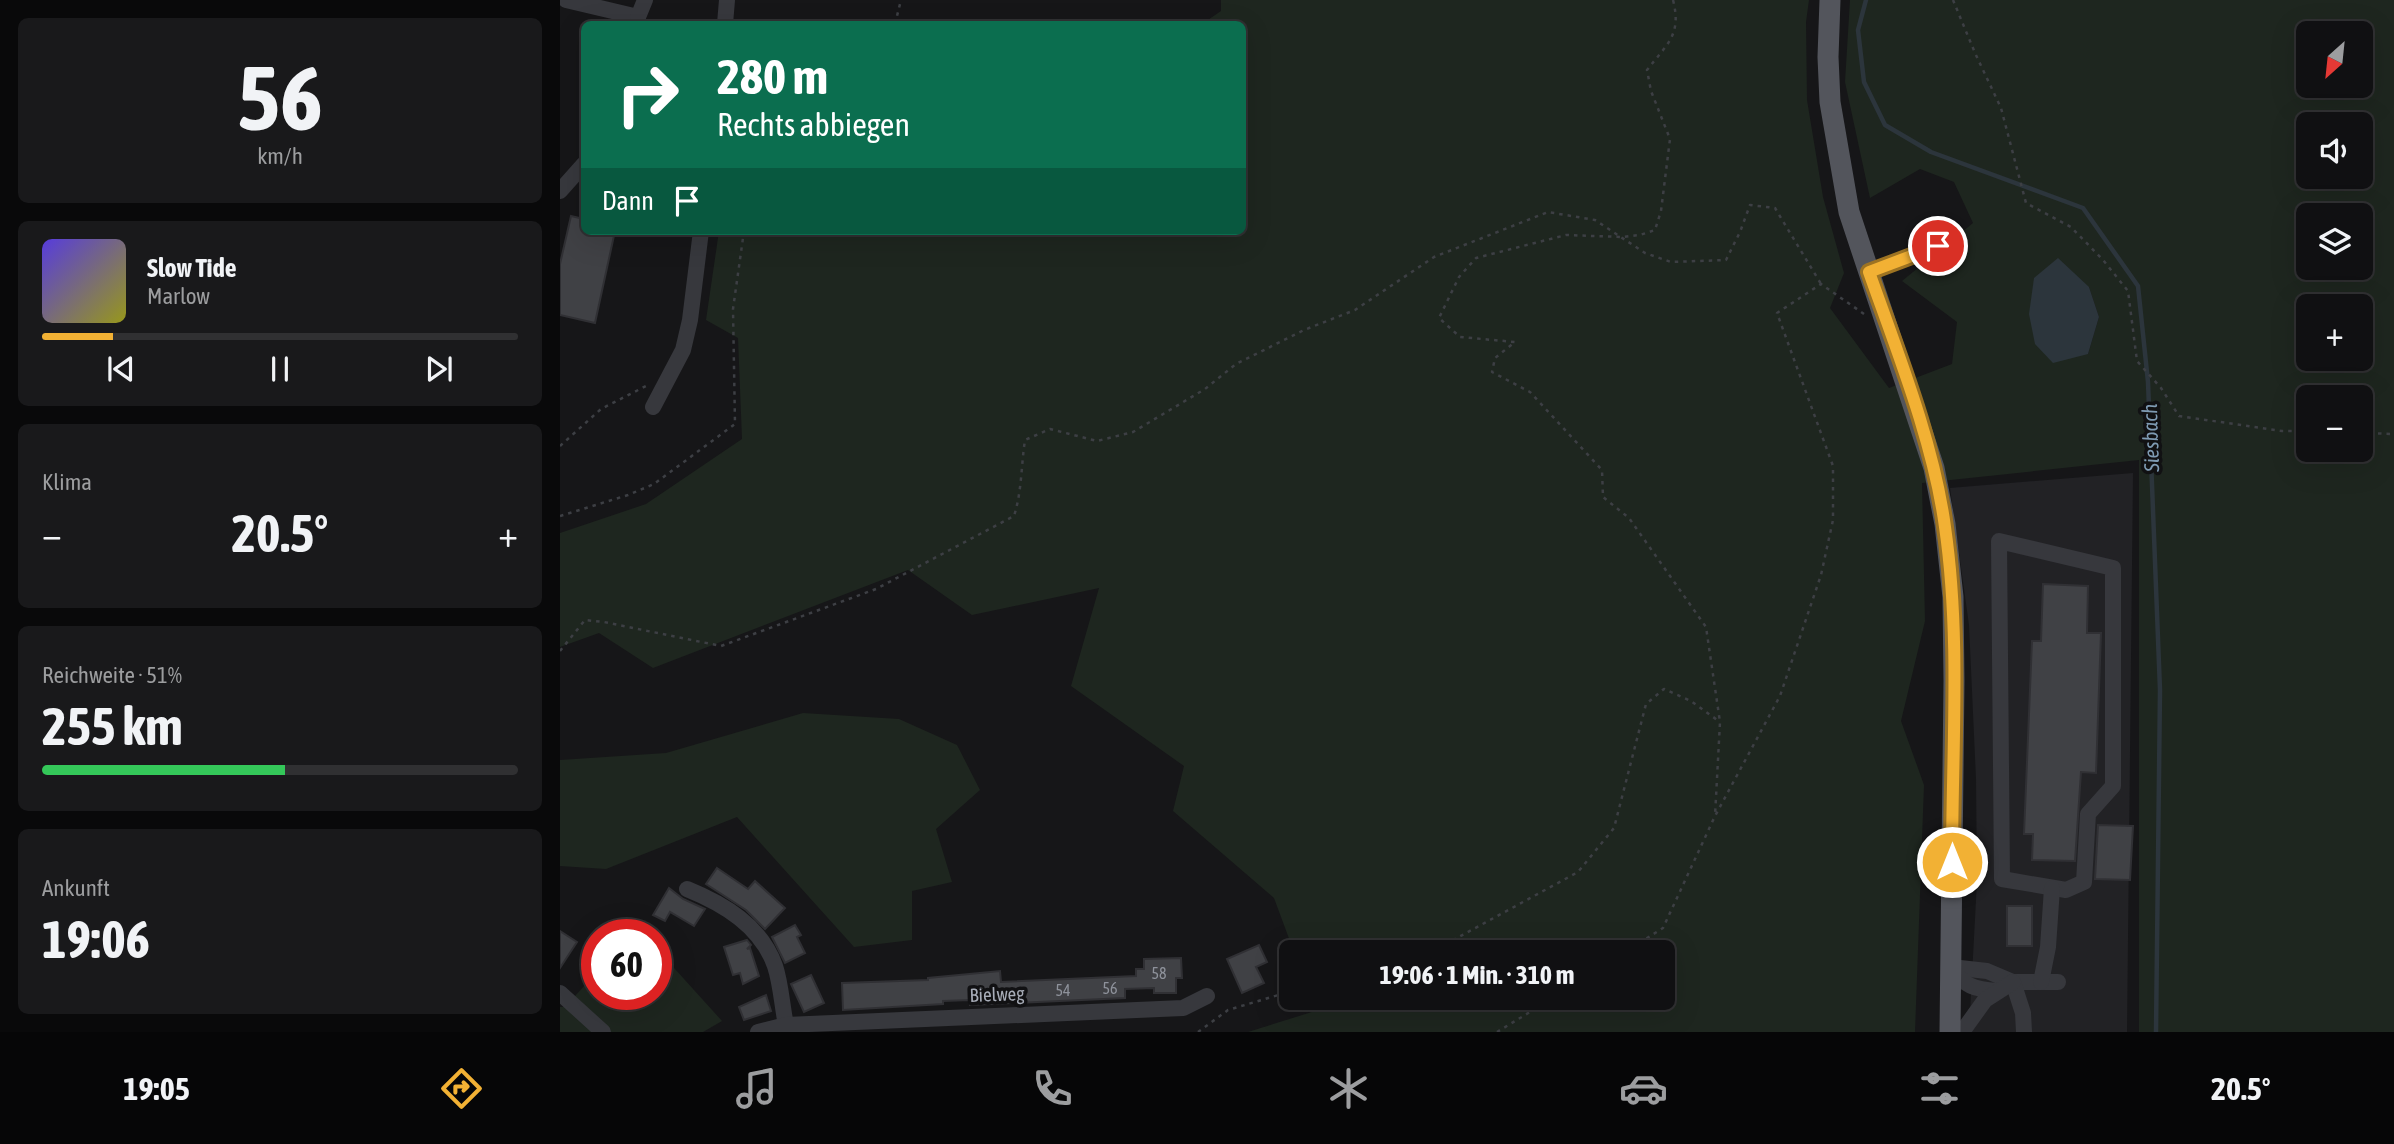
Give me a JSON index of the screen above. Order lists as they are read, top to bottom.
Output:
{
  "streets": {
    "street": ["Bielweg"]
  },
  "water": ["Siesbach"],
  "house_numbers": ["58", "56", "54"],
  "north": "bottom left",
  "page": {
    "tile": [
      ["56", "km/h"],
      "Klima",
      ["Reichweite · 51%", "255 km"],
      ["Ankunft", "19:06"]
    ],
    "map_buttons": ["+", "−"],
    "turn": ["280 m", "Rechts abbiegen"],
    "then": "Dann",
    "song": ["Slow Tide", "Marlow"],
    "heat": ["−", "20.5°", "+"],
    "limit": "60",
    "trip": "19:06 · 1 Min. · 310 m",
    "tabs": ["19:05", "20.5°"]
  }
}
